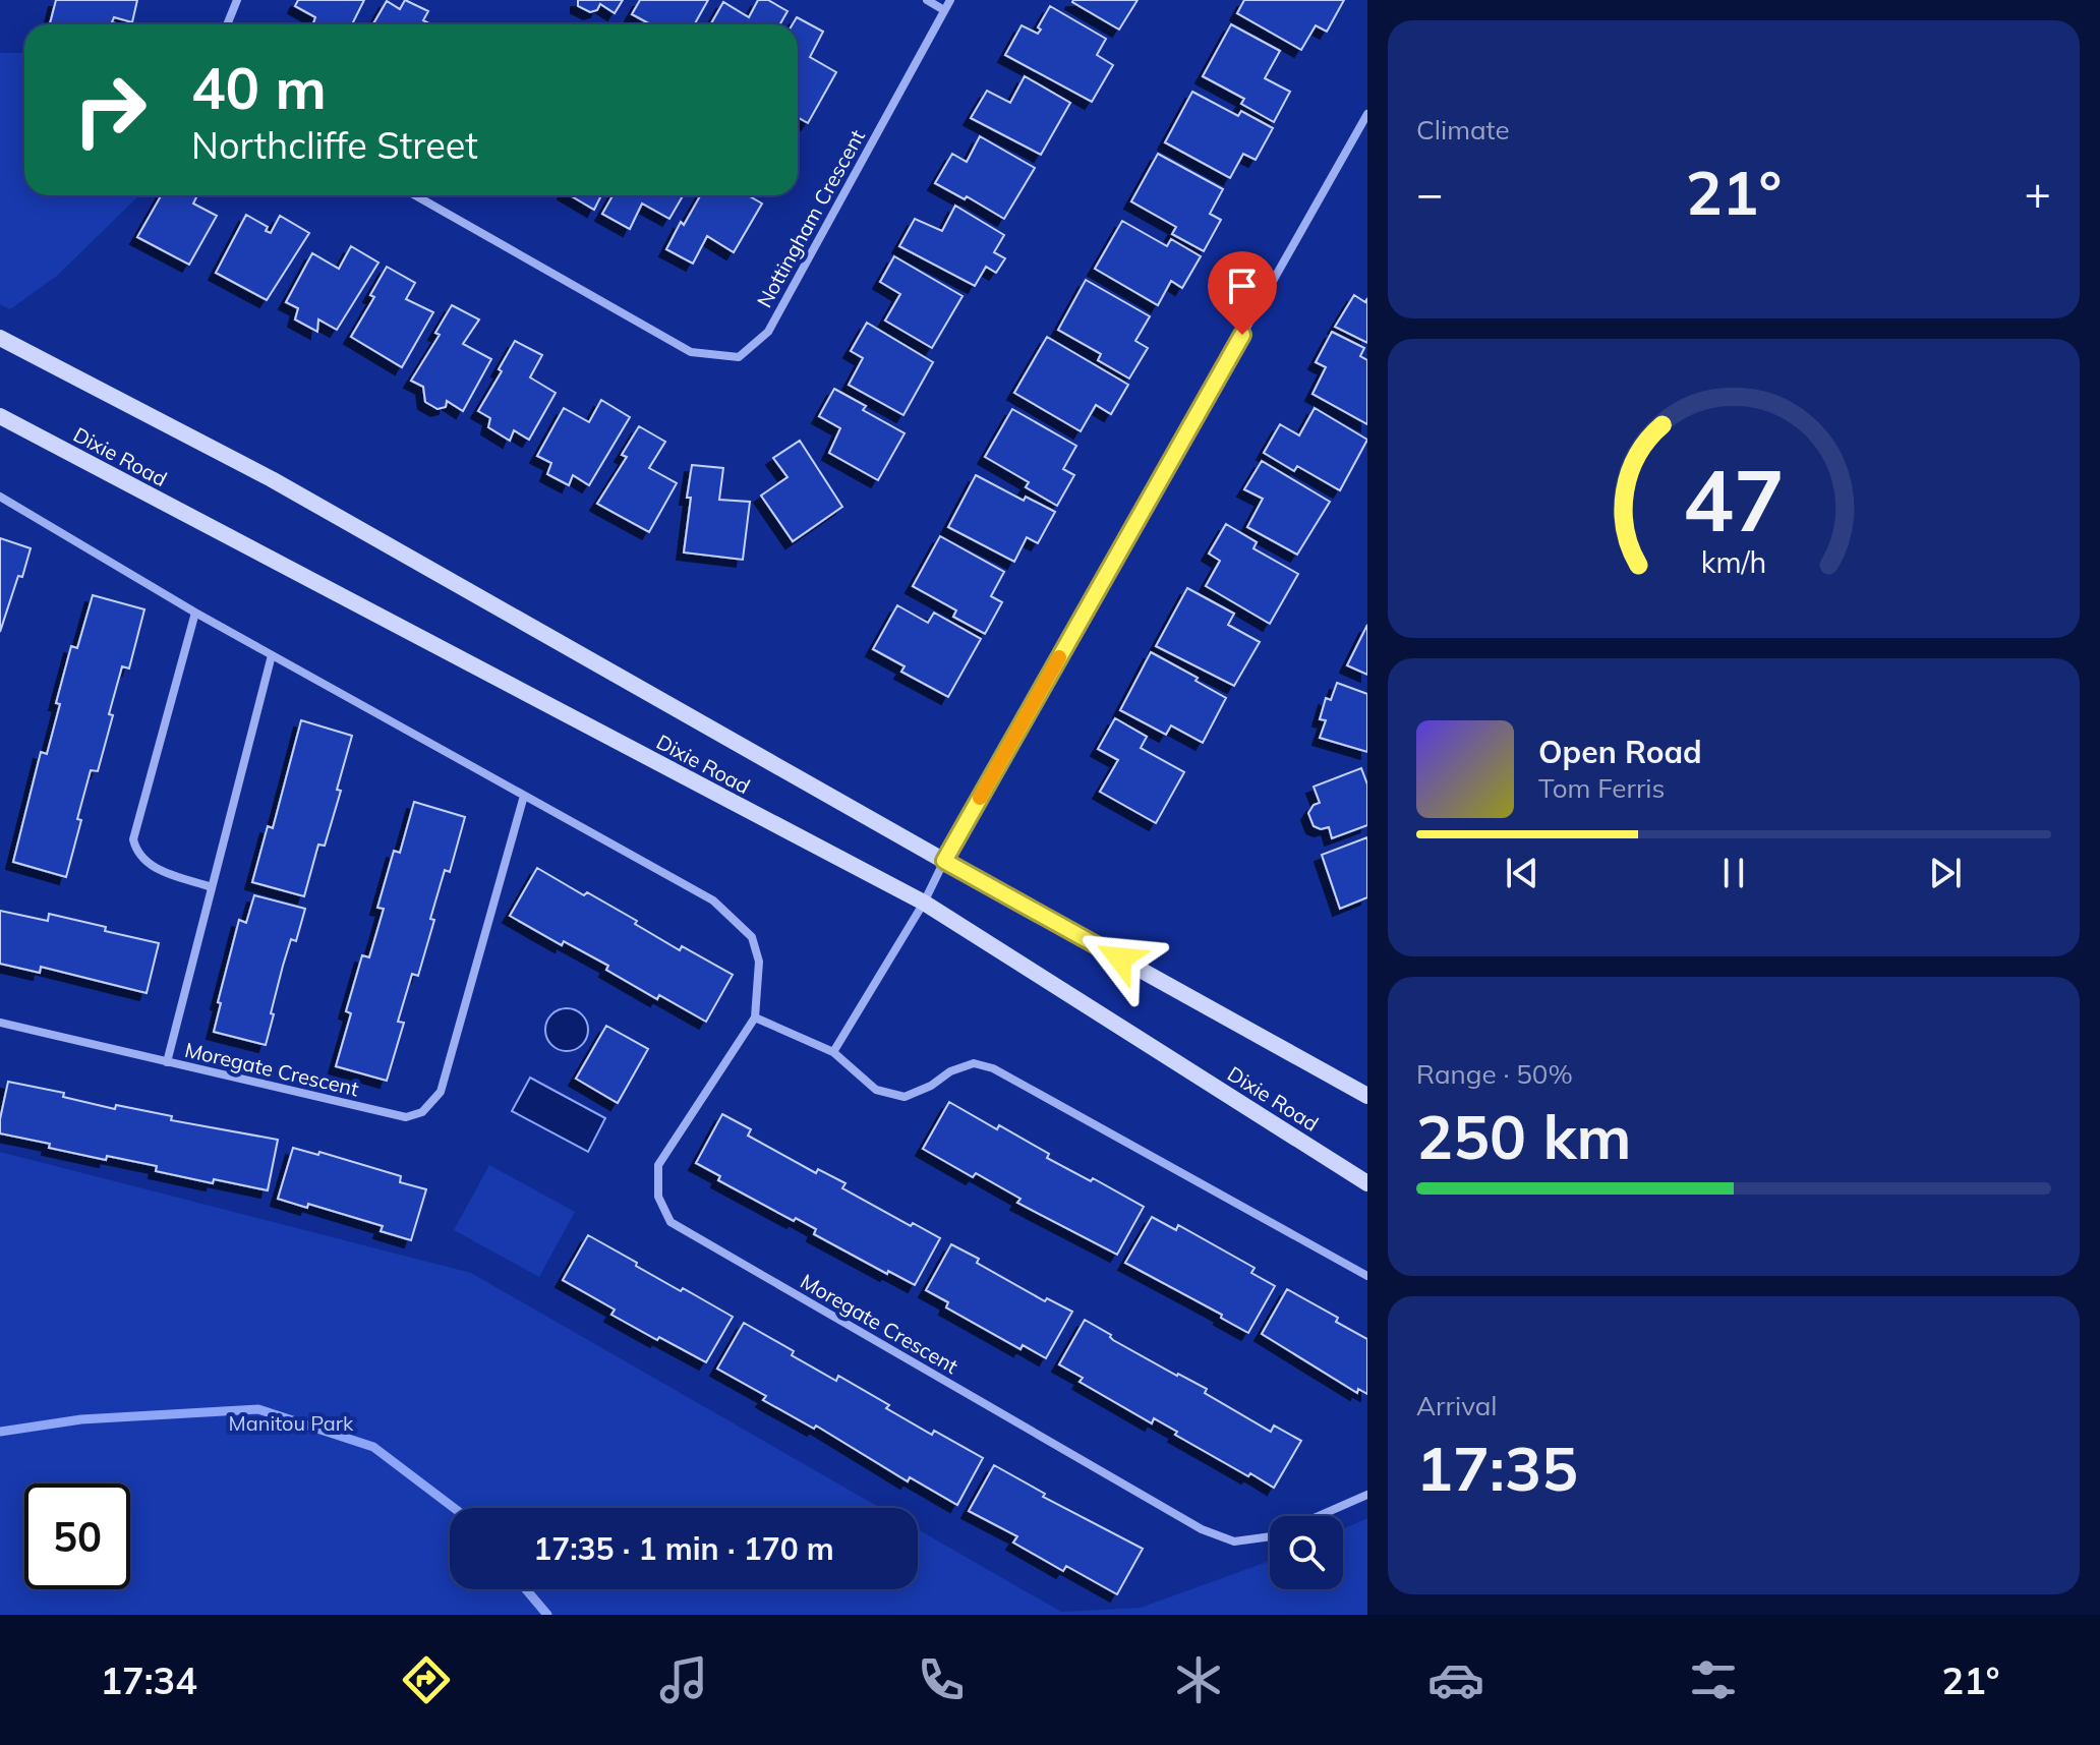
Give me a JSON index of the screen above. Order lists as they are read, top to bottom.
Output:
{
  "streets": {
    "main road": ["Dixie Road"],
    "street": ["Nottingham Crescent", "Moregate Crescent"]
  },
  "parks": ["Manitou Park"],
  "page": {
    "tile": [
      "Climate",
      ["Range · 50%", "250 km"],
      ["Arrival", "17:35"]
    ],
    "turn": ["40 m", "Northcliffe Street"],
    "heat": ["−", "21°", "+"],
    "song": ["Open Road", "Tom Ferris"],
    "limit": "50",
    "trip": "17:35 · 1 min · 170 m",
    "tabs": ["17:34", "21°"],
    "gauge": ["47", "km/h"]
  }
}
